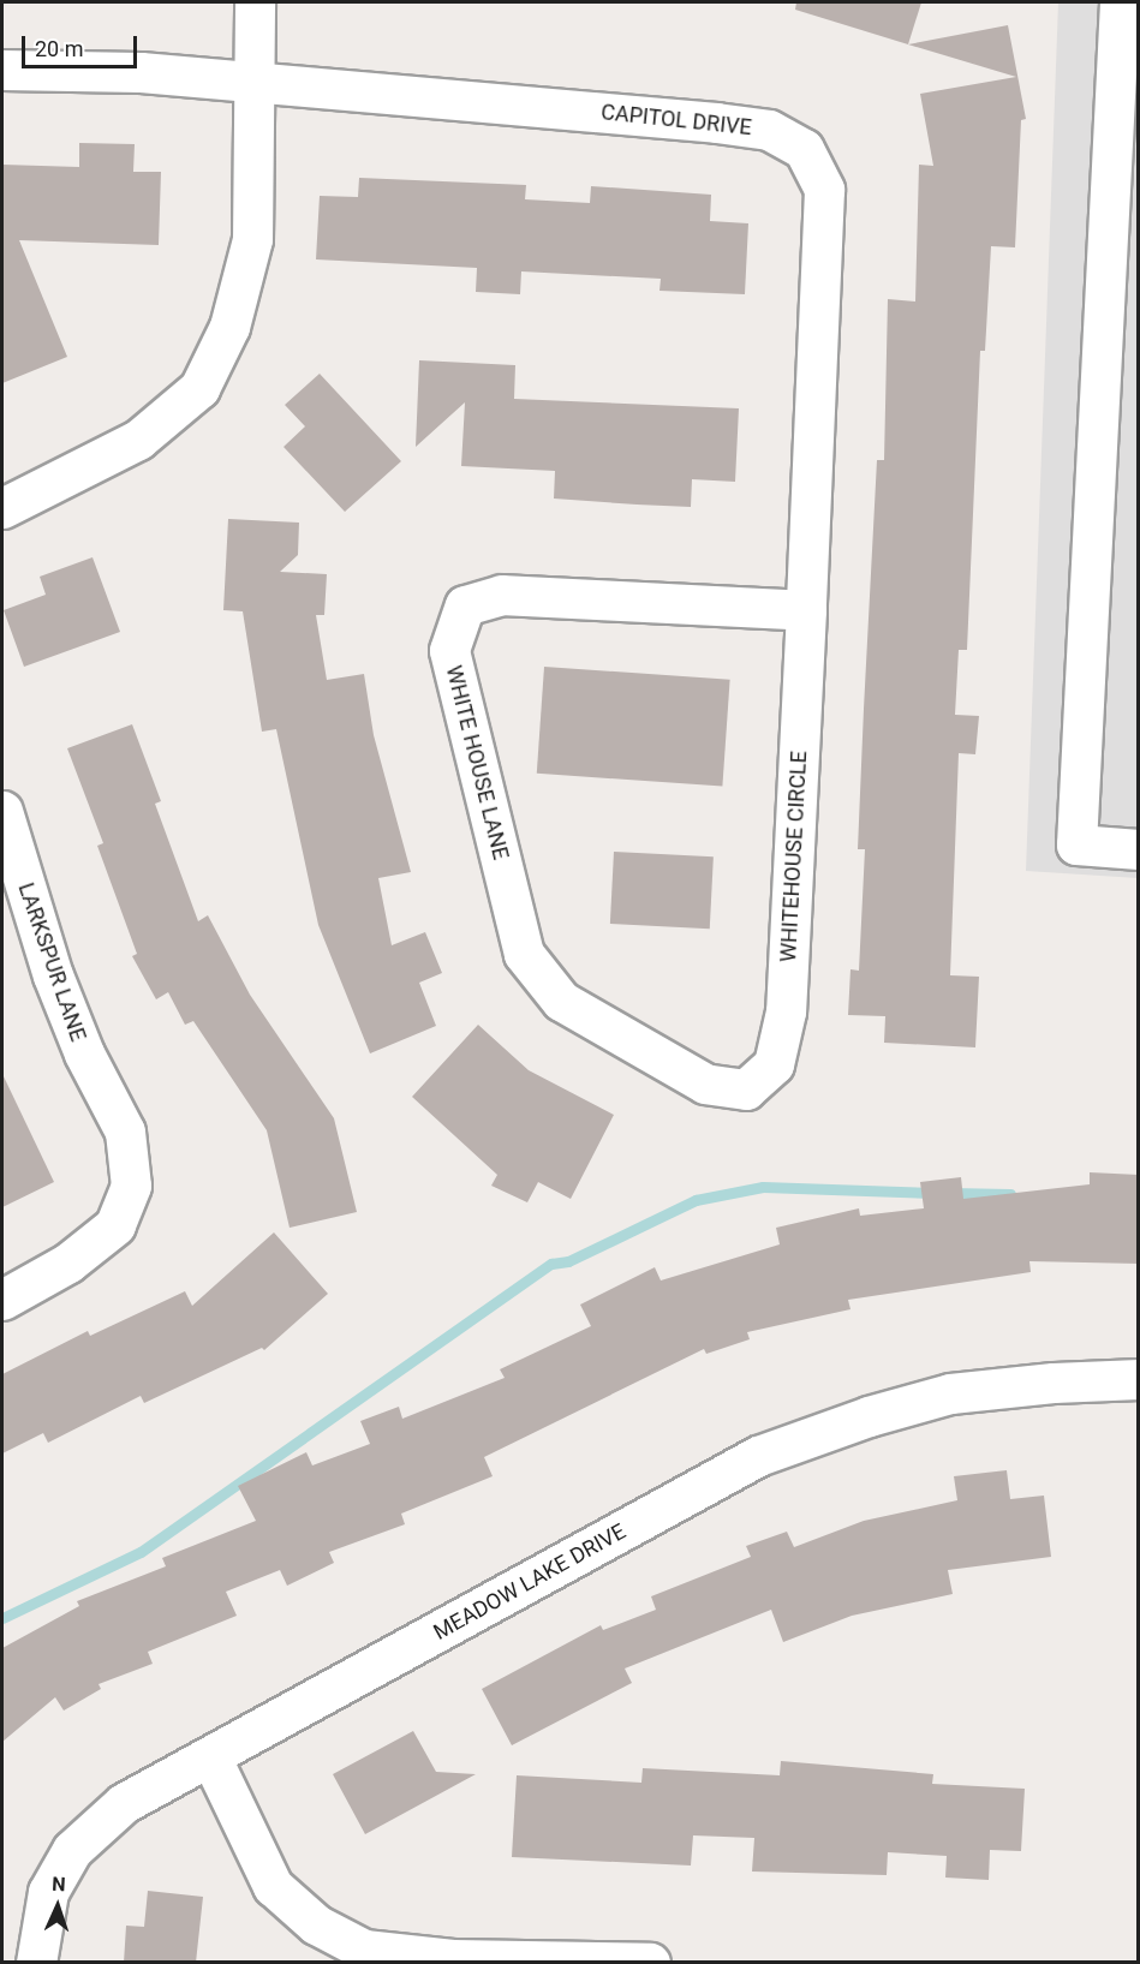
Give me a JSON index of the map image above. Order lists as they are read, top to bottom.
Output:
{
  "streets": {
    "street": [
      "CAPITOL DRIVE",
      "WHITE HOUSE LANE",
      "WHITEHOUSE CIRCLE",
      "LARKSPUR LANE",
      "MEADOW LAKE DRIVE"
    ]
  },
  "crossings": [
    ["CAPITOL DRIVE", "WHITE HOUSE LANE"],
    ["CAPITOL DRIVE", "WHITEHOUSE CIRCLE"],
    ["WHITE HOUSE LANE", "WHITEHOUSE CIRCLE"]
  ],
  "scale_bar": "20 m",
  "north": "top"
}
